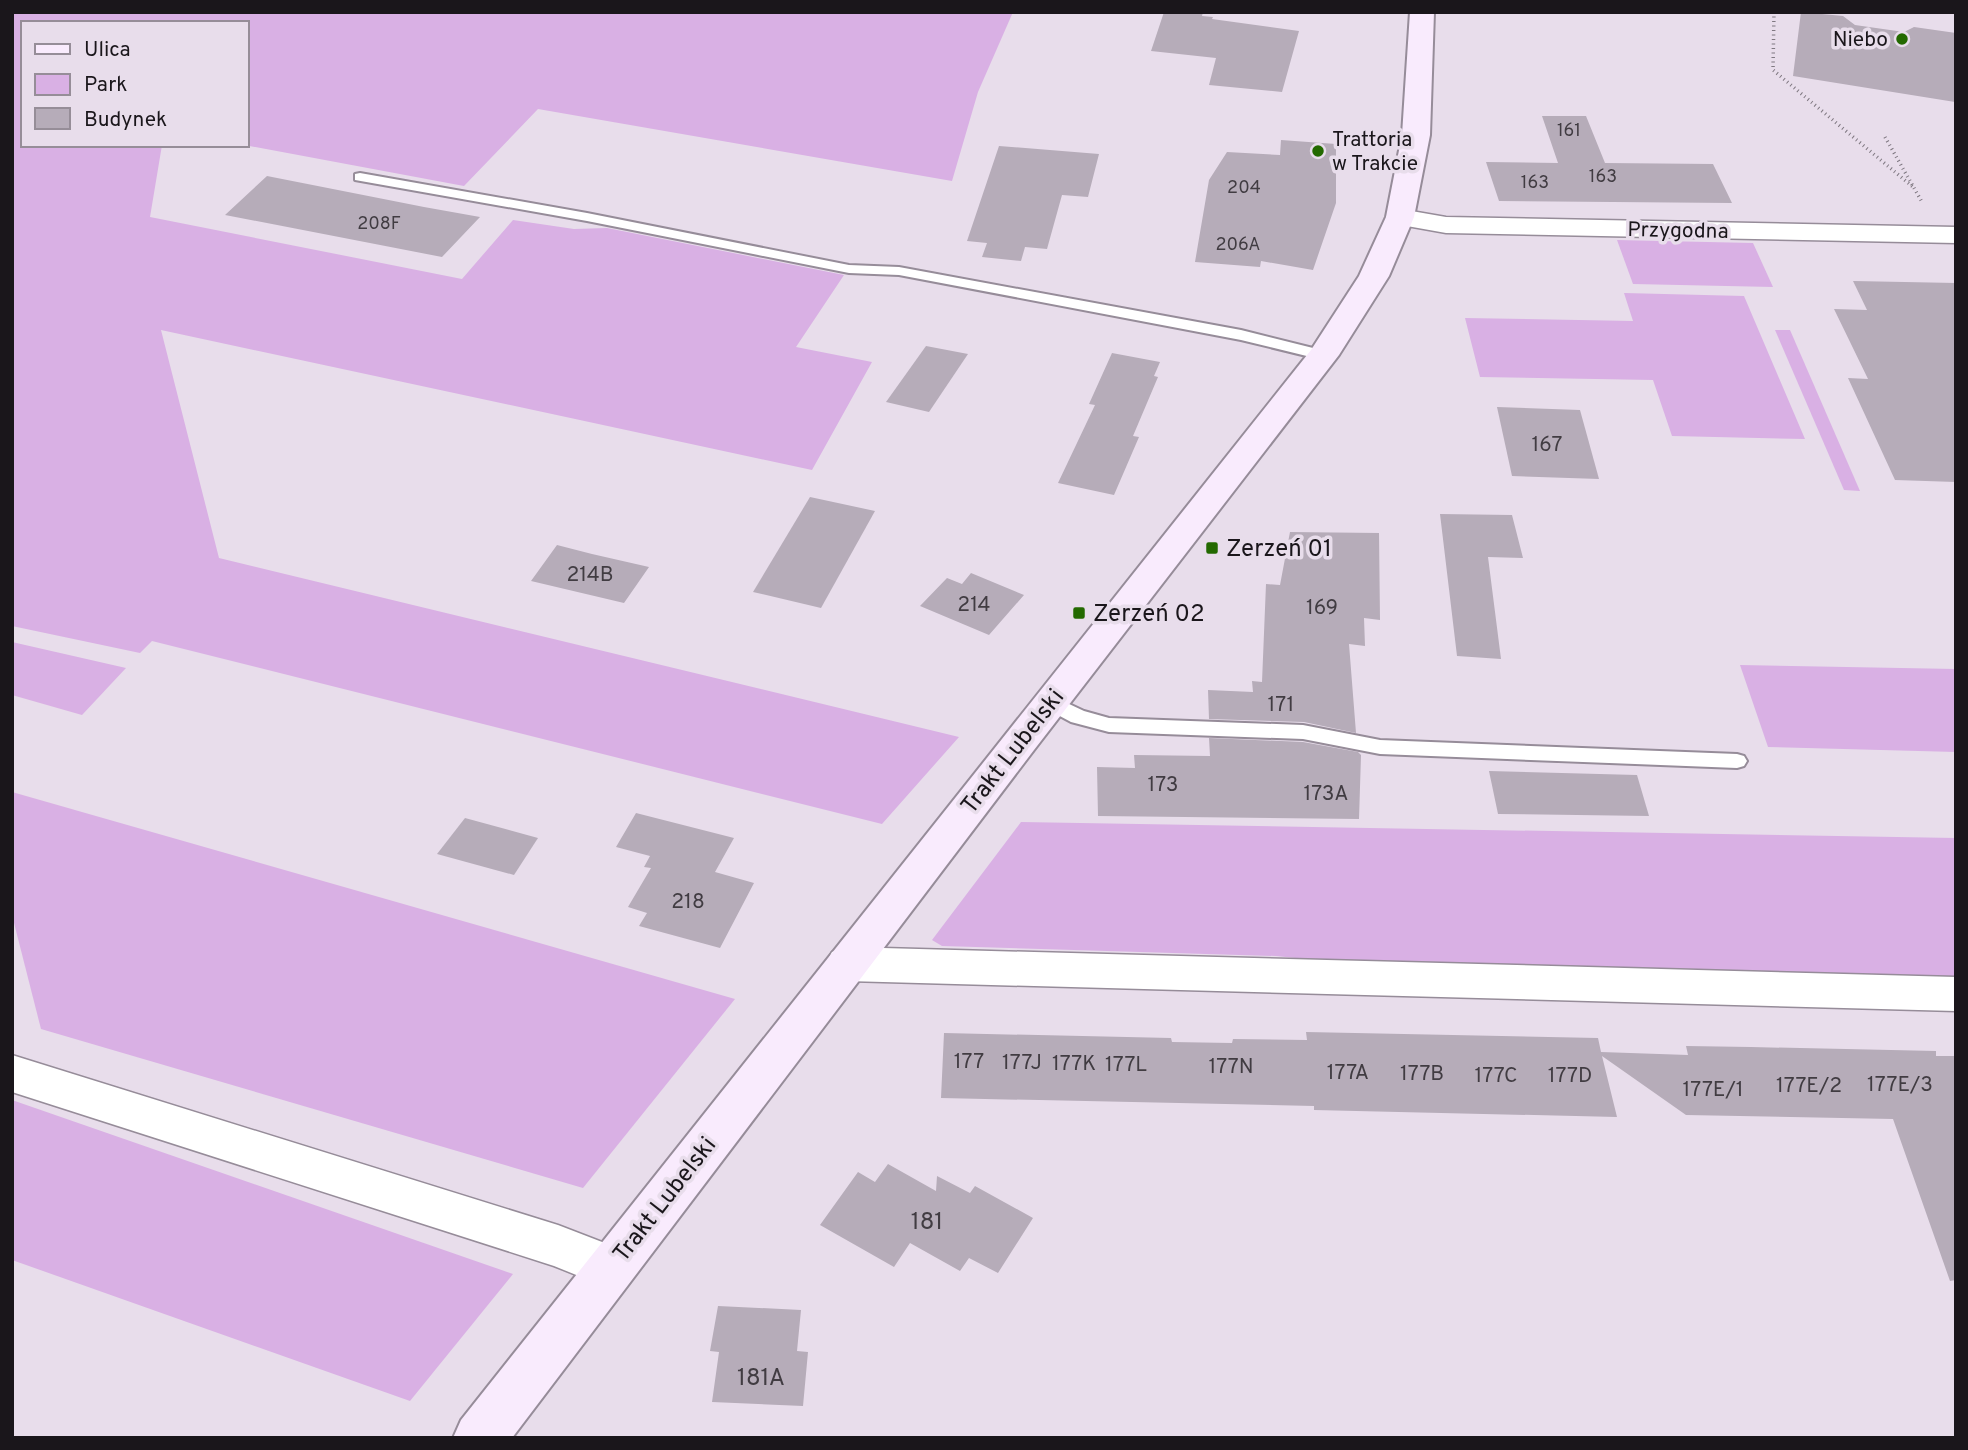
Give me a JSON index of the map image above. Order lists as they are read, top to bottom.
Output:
{
  "streets": {
    "street": ["Przygodna", "Trakt Lubelski"]
  },
  "crossings": [
    ["Przygodna", "Trakt Lubelski"]
  ],
  "places": {
    "other": ["Niebo", "Trattoria w Trakcie"],
    "transit": ["Zerzeń 01", "Zerzeń 02"]
  },
  "house_numbers": [
    "161",
    "163",
    "163",
    "204",
    "208F",
    "206A",
    "167",
    "214B",
    "214",
    "169",
    "171",
    "173",
    "173A",
    "218",
    "177",
    "177J",
    "177K",
    "177L",
    "177N",
    "177A",
    "177B",
    "177C",
    "177D",
    "177E/3",
    "177E/2",
    "177E/1",
    "181",
    "181A"
  ],
  "legend": ["Ulica", "Park", "Budynek"]
}
